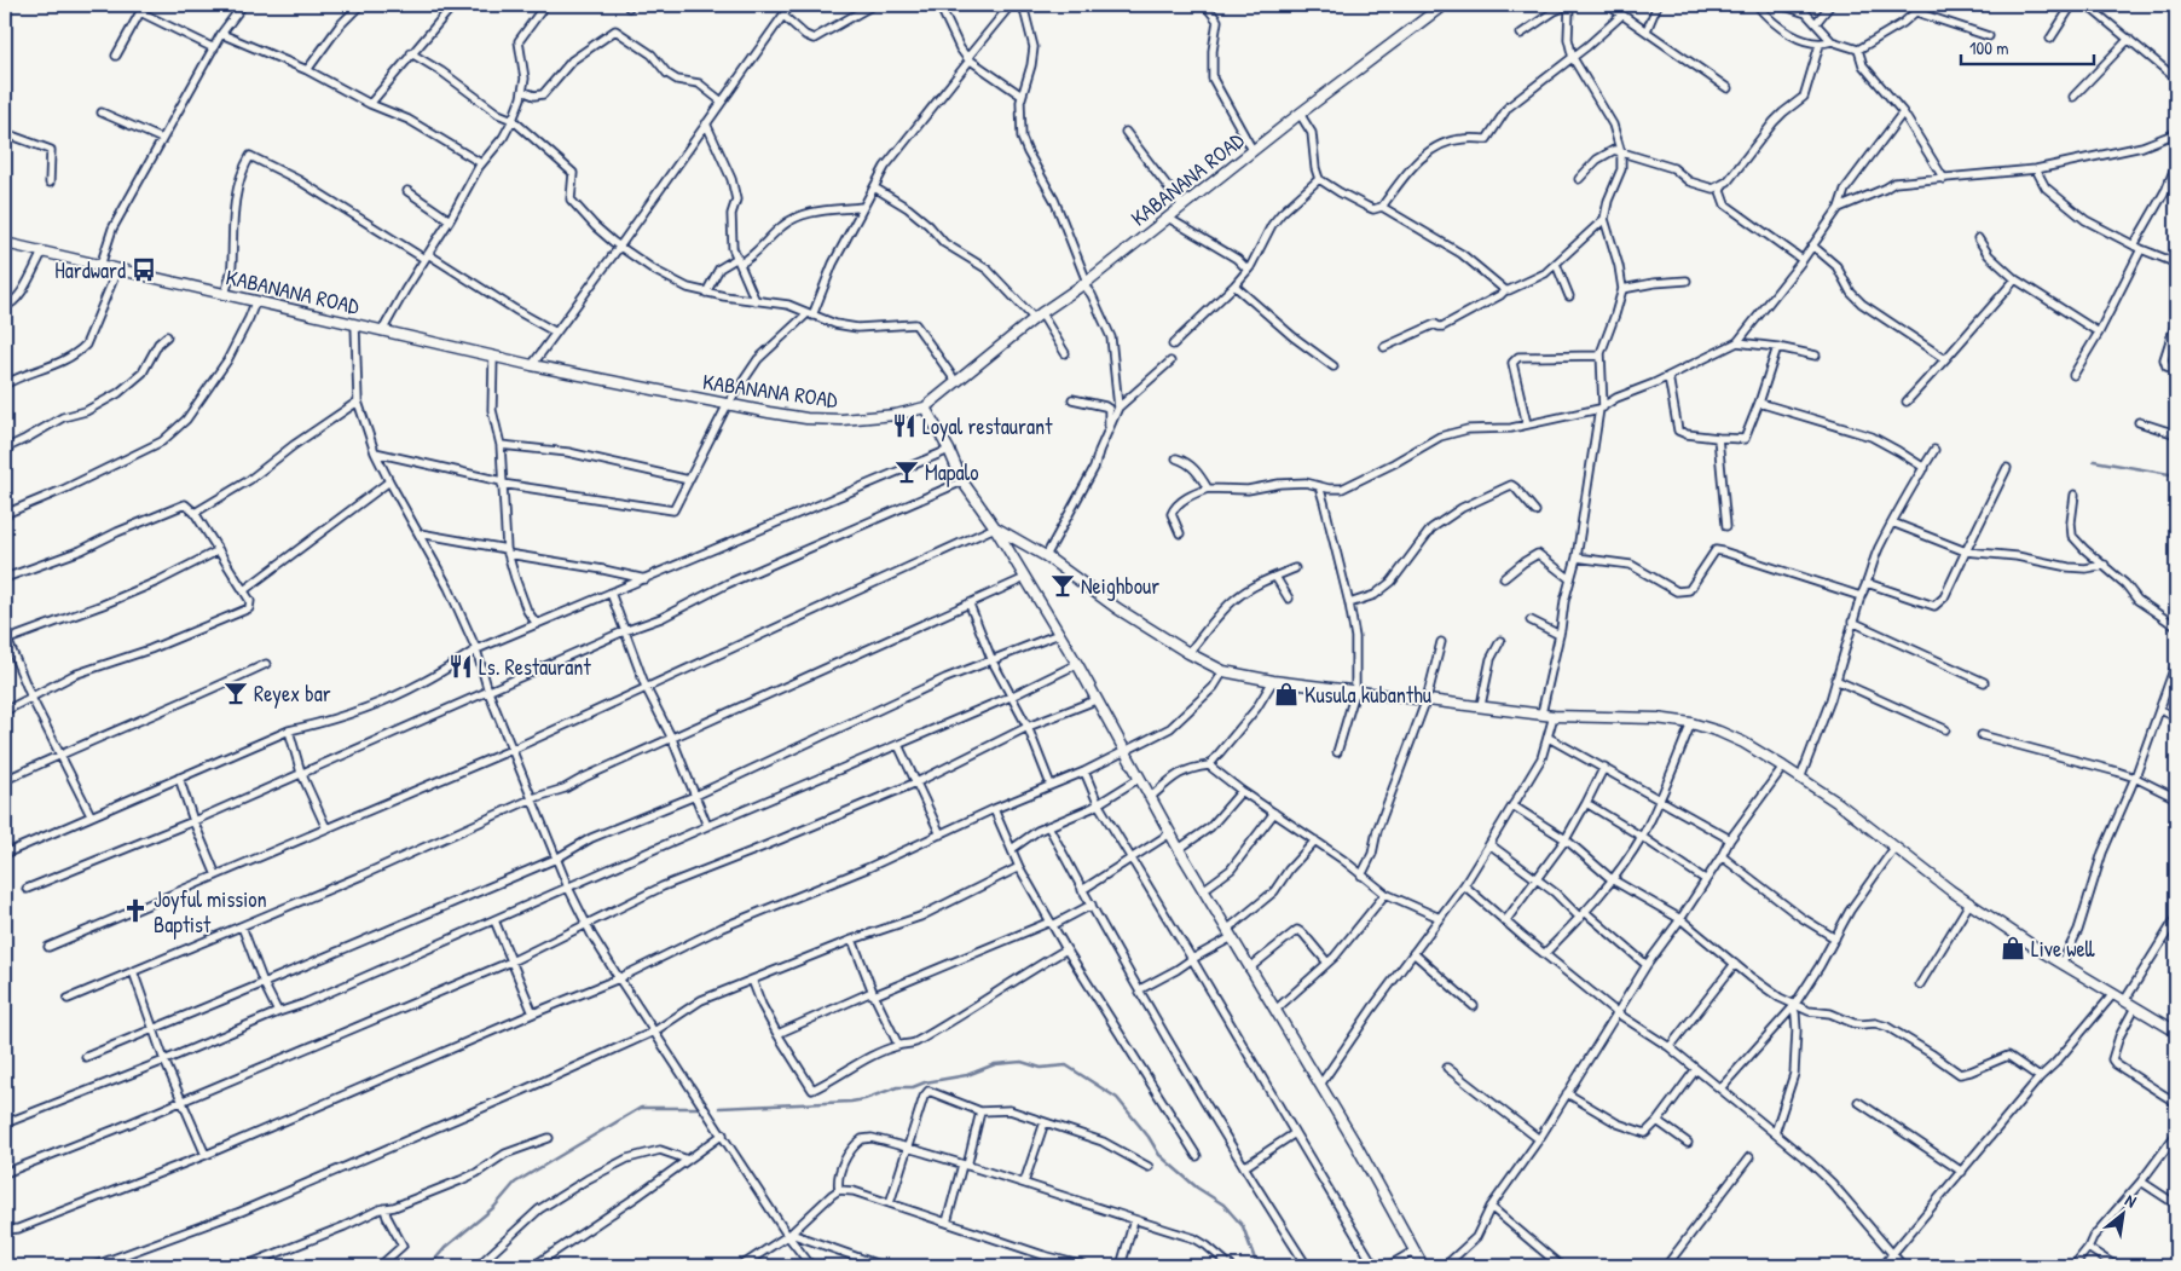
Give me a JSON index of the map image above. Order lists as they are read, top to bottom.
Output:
{
  "streets": {
    "street": ["KABANANA ROAD"]
  },
  "places": {
    "bus stop": ["Hardward"],
    "restaurant": ["Loyal restaurant", "Ls. Restaurant"],
    "bar": ["Mapalo", "Neighbour", "Reyex bar"],
    "shop": ["Kusula kubanthu", "Live well"],
    "church": ["Joyful mission Baptist"]
  },
  "scale_bar": "100 m",
  "north": "top right"
}
